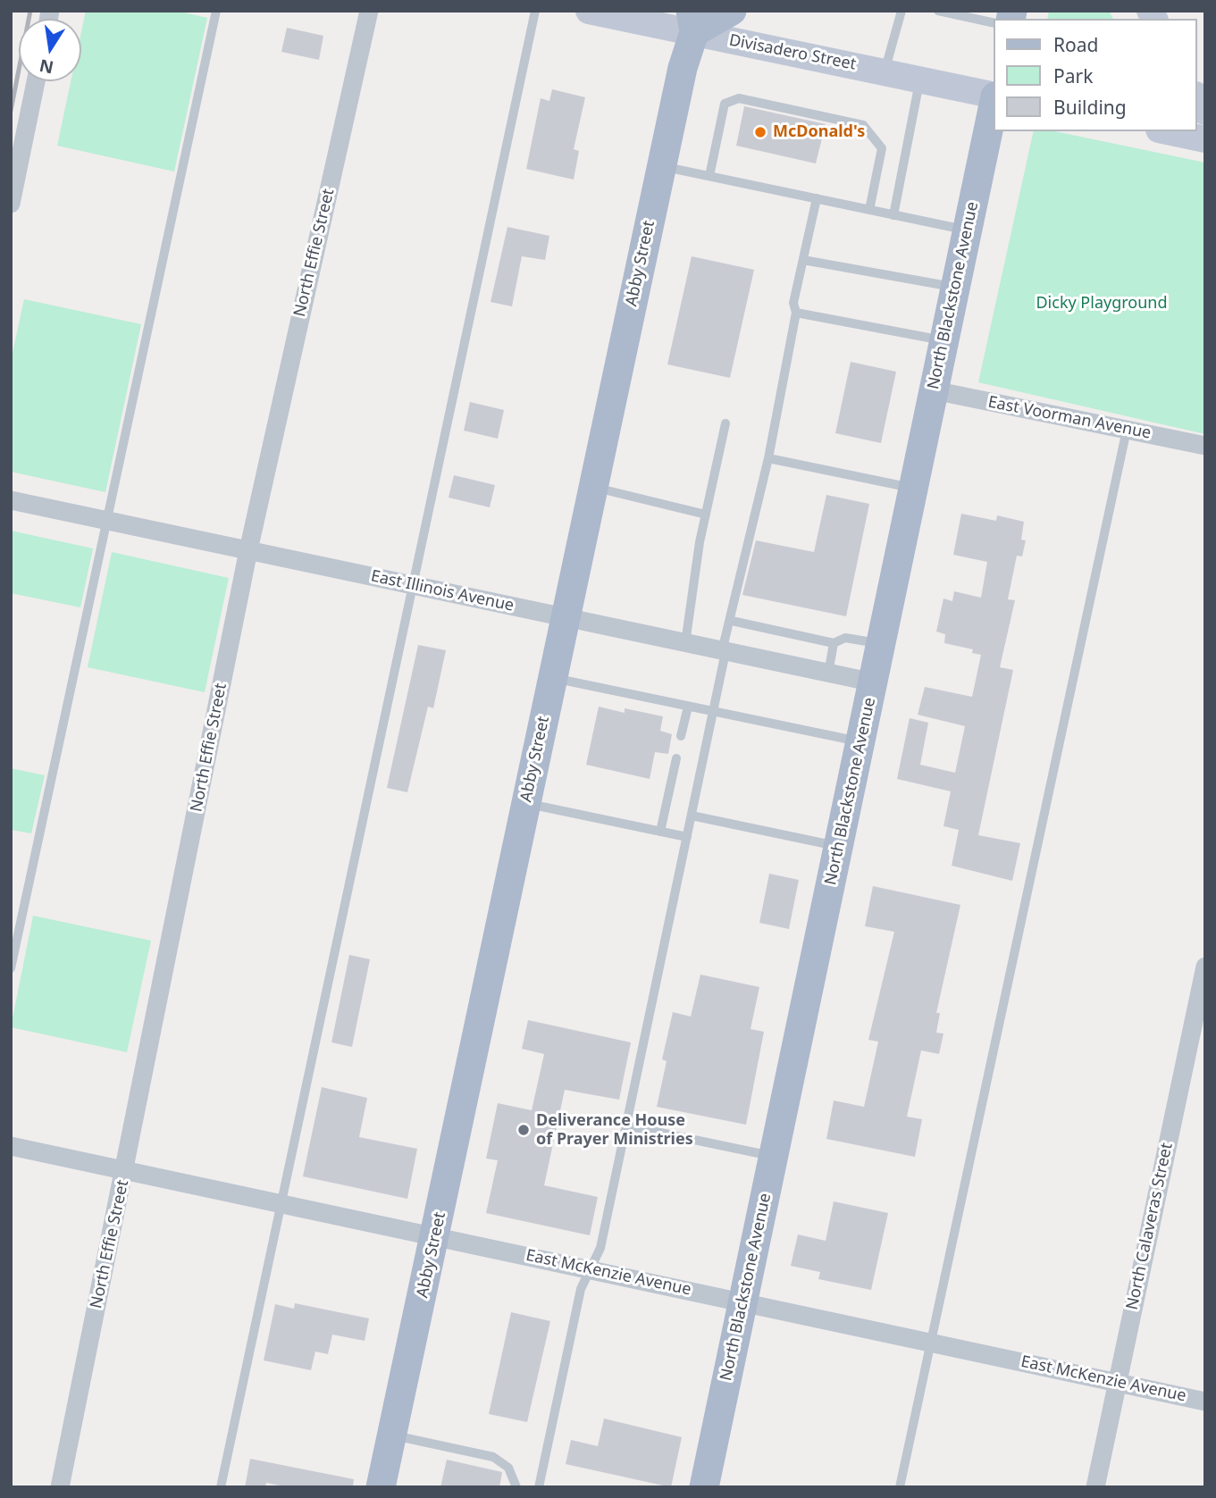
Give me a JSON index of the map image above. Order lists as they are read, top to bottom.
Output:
{
  "streets": {
    "main road": ["Divisadero Street", "Abby Street", "North Blackstone Avenue"],
    "street": [
      "North Effie Street",
      "East Voorman Avenue",
      "East Illinois Avenue",
      "North Calaveras Street",
      "East McKenzie Avenue"
    ]
  },
  "crossings": [
    ["Divisadero Street", "Abby Street"],
    ["North Effie Street", "East Illinois Avenue"],
    ["North Effie Street", "East McKenzie Avenue"],
    ["Abby Street", "East Illinois Avenue"],
    ["Abby Street", "East McKenzie Avenue"],
    ["North Blackstone Avenue", "East Voorman Avenue"],
    ["North Blackstone Avenue", "East Illinois Avenue"],
    ["North Blackstone Avenue", "East McKenzie Avenue"],
    ["North Calaveras Street", "East McKenzie Avenue"]
  ],
  "parks": ["Dicky Playground"],
  "places": ["McDonald's", "Deliverance House of Prayer Ministries"],
  "legend": ["Road", "Park", "Building"],
  "north": "bottom"
}
